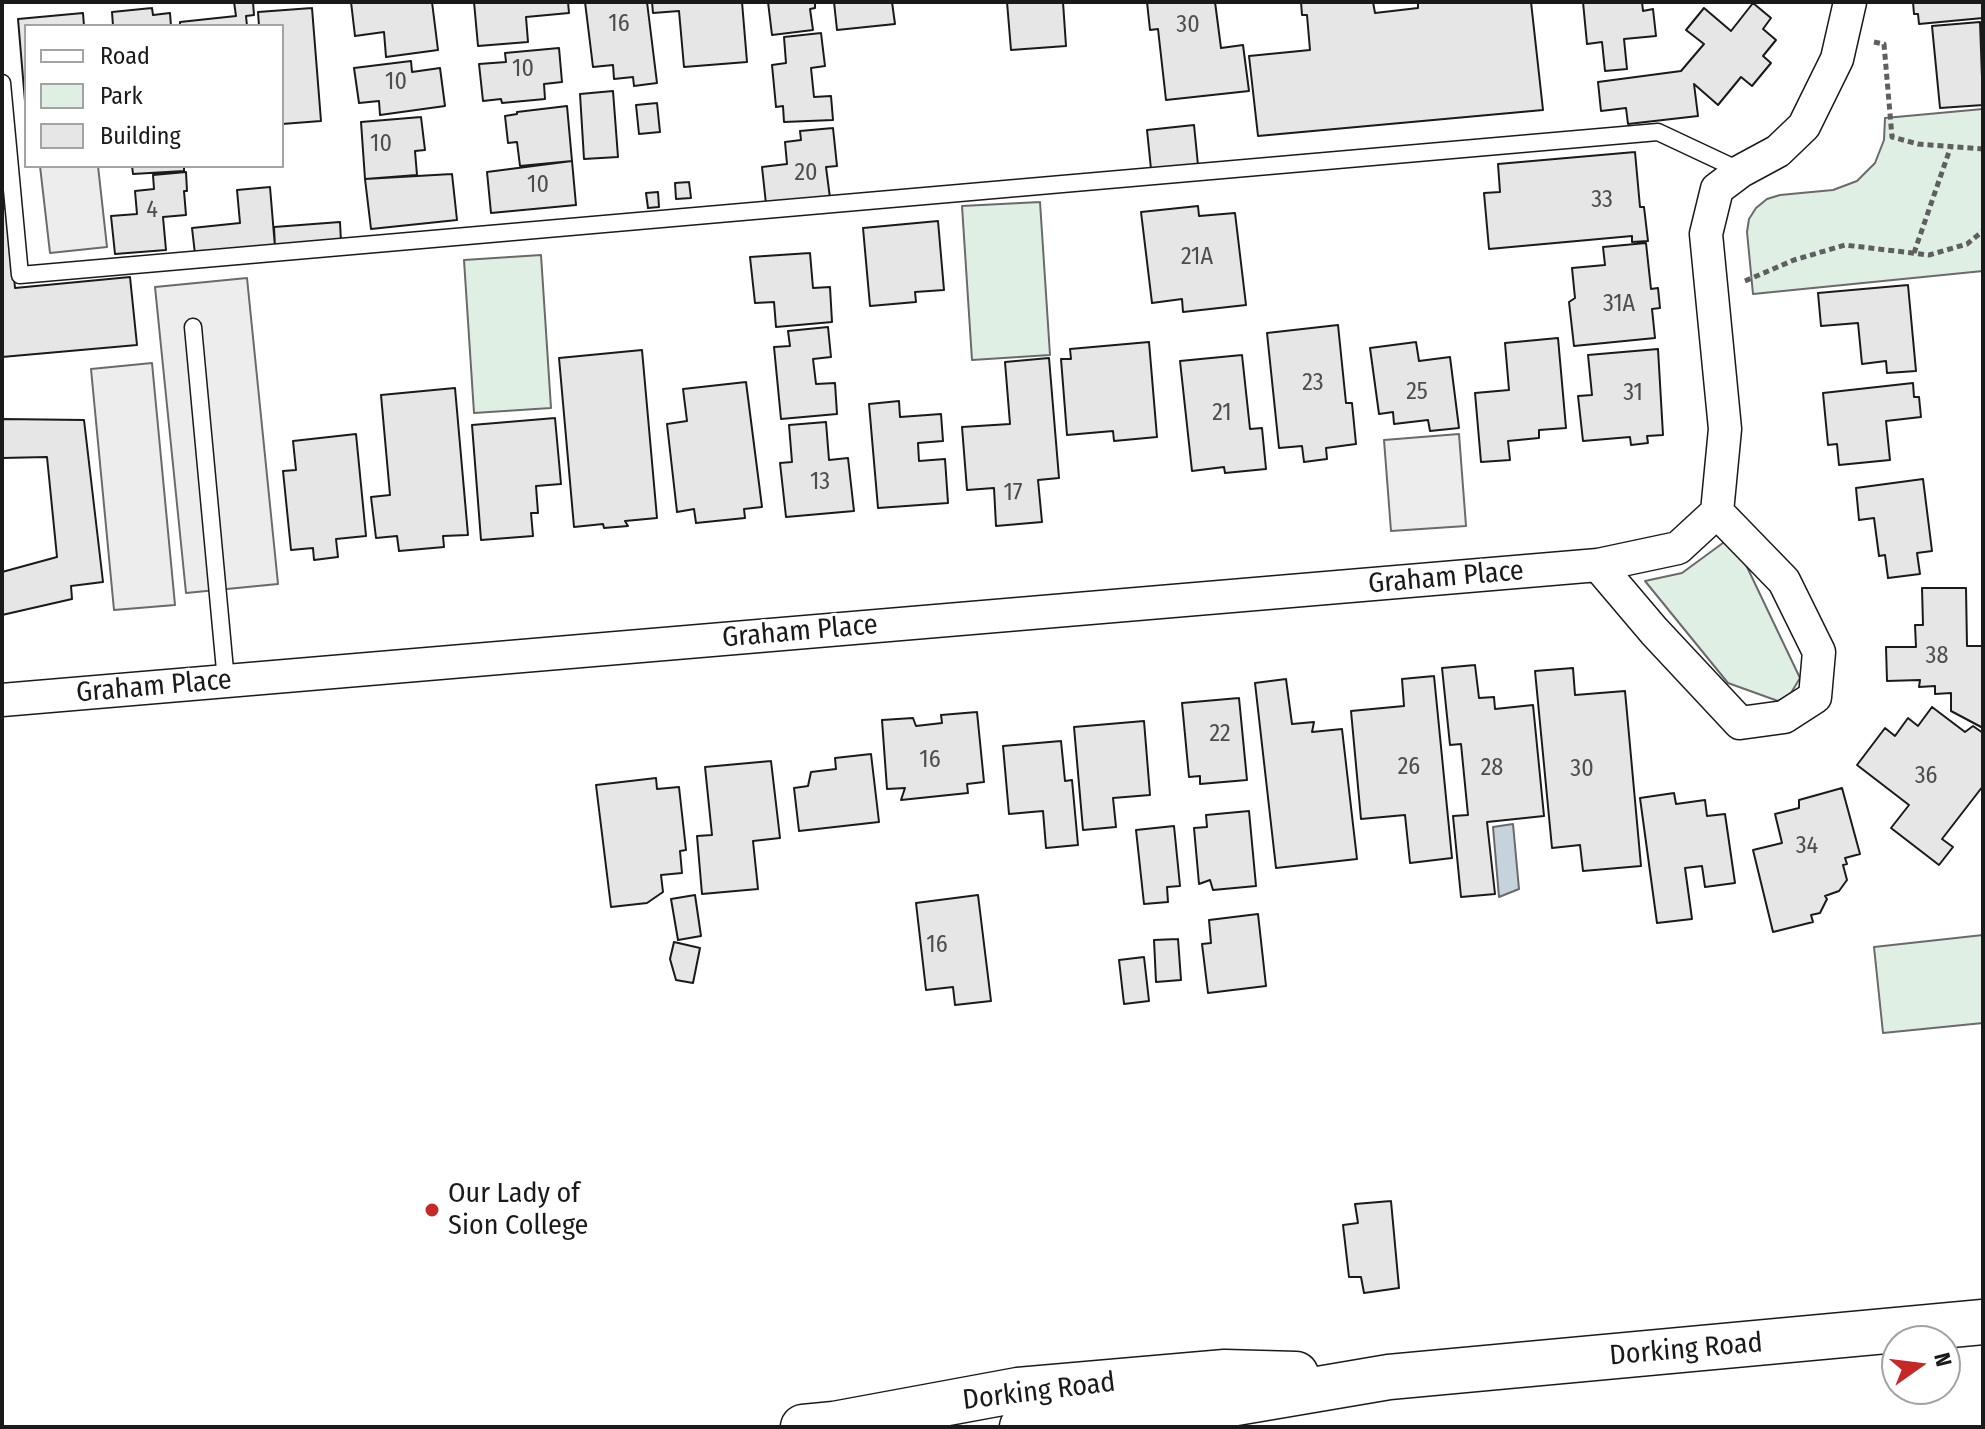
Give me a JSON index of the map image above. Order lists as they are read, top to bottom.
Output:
{
  "streets": {
    "main road": ["Dorking Road"],
    "street": ["Graham Place"]
  },
  "places": ["Our Lady of Sion College"],
  "house_numbers": [
    "16",
    "30",
    "10",
    "10",
    "10",
    "20",
    "10",
    "33",
    "4",
    "21A",
    "31A",
    "23",
    "25",
    "31",
    "21",
    "13",
    "17",
    "38",
    "22",
    "16",
    "26",
    "28",
    "30",
    "36",
    "34",
    "16"
  ],
  "legend": ["Road", "Park", "Building"],
  "north": "right"
}
